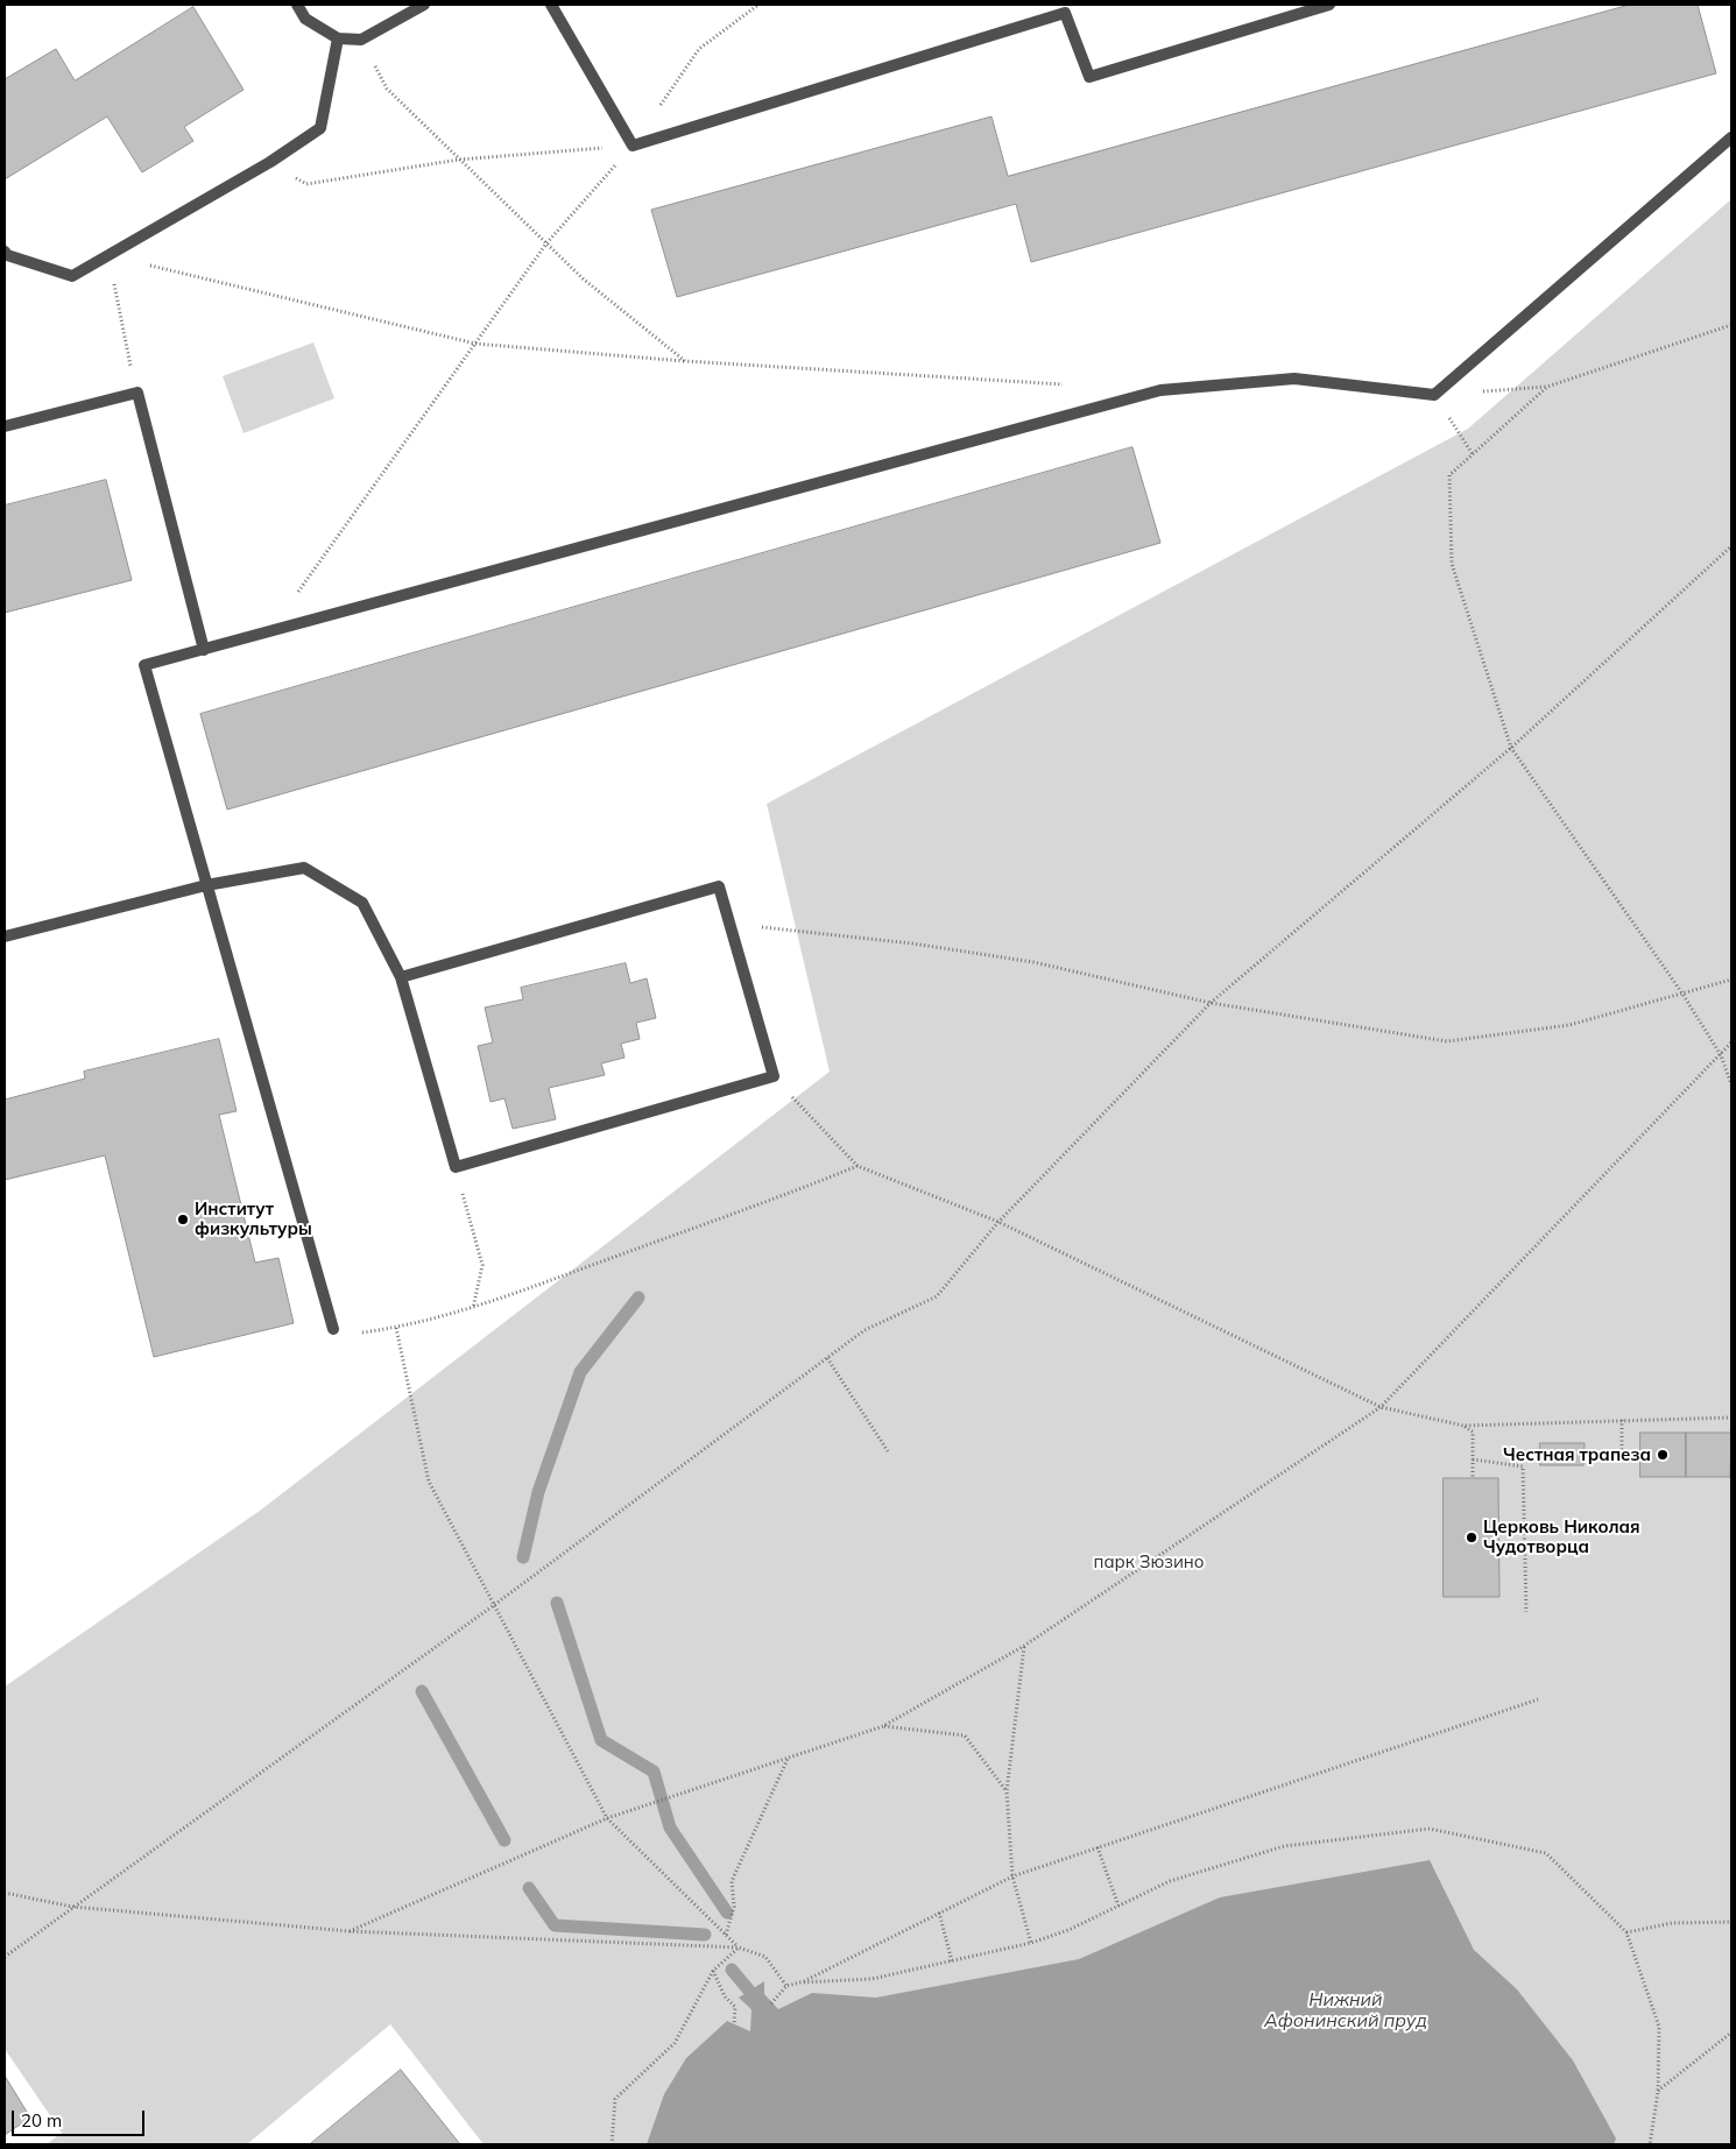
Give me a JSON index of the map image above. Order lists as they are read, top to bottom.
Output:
{
  "water": ["Нижний Афонинский пруд"],
  "parks": ["парк Зюзино"],
  "places": ["Институт физкультуры", "Честная трапеза", "Церковь Николая Чудотворца"],
  "scale_bar": "20 m"
}
